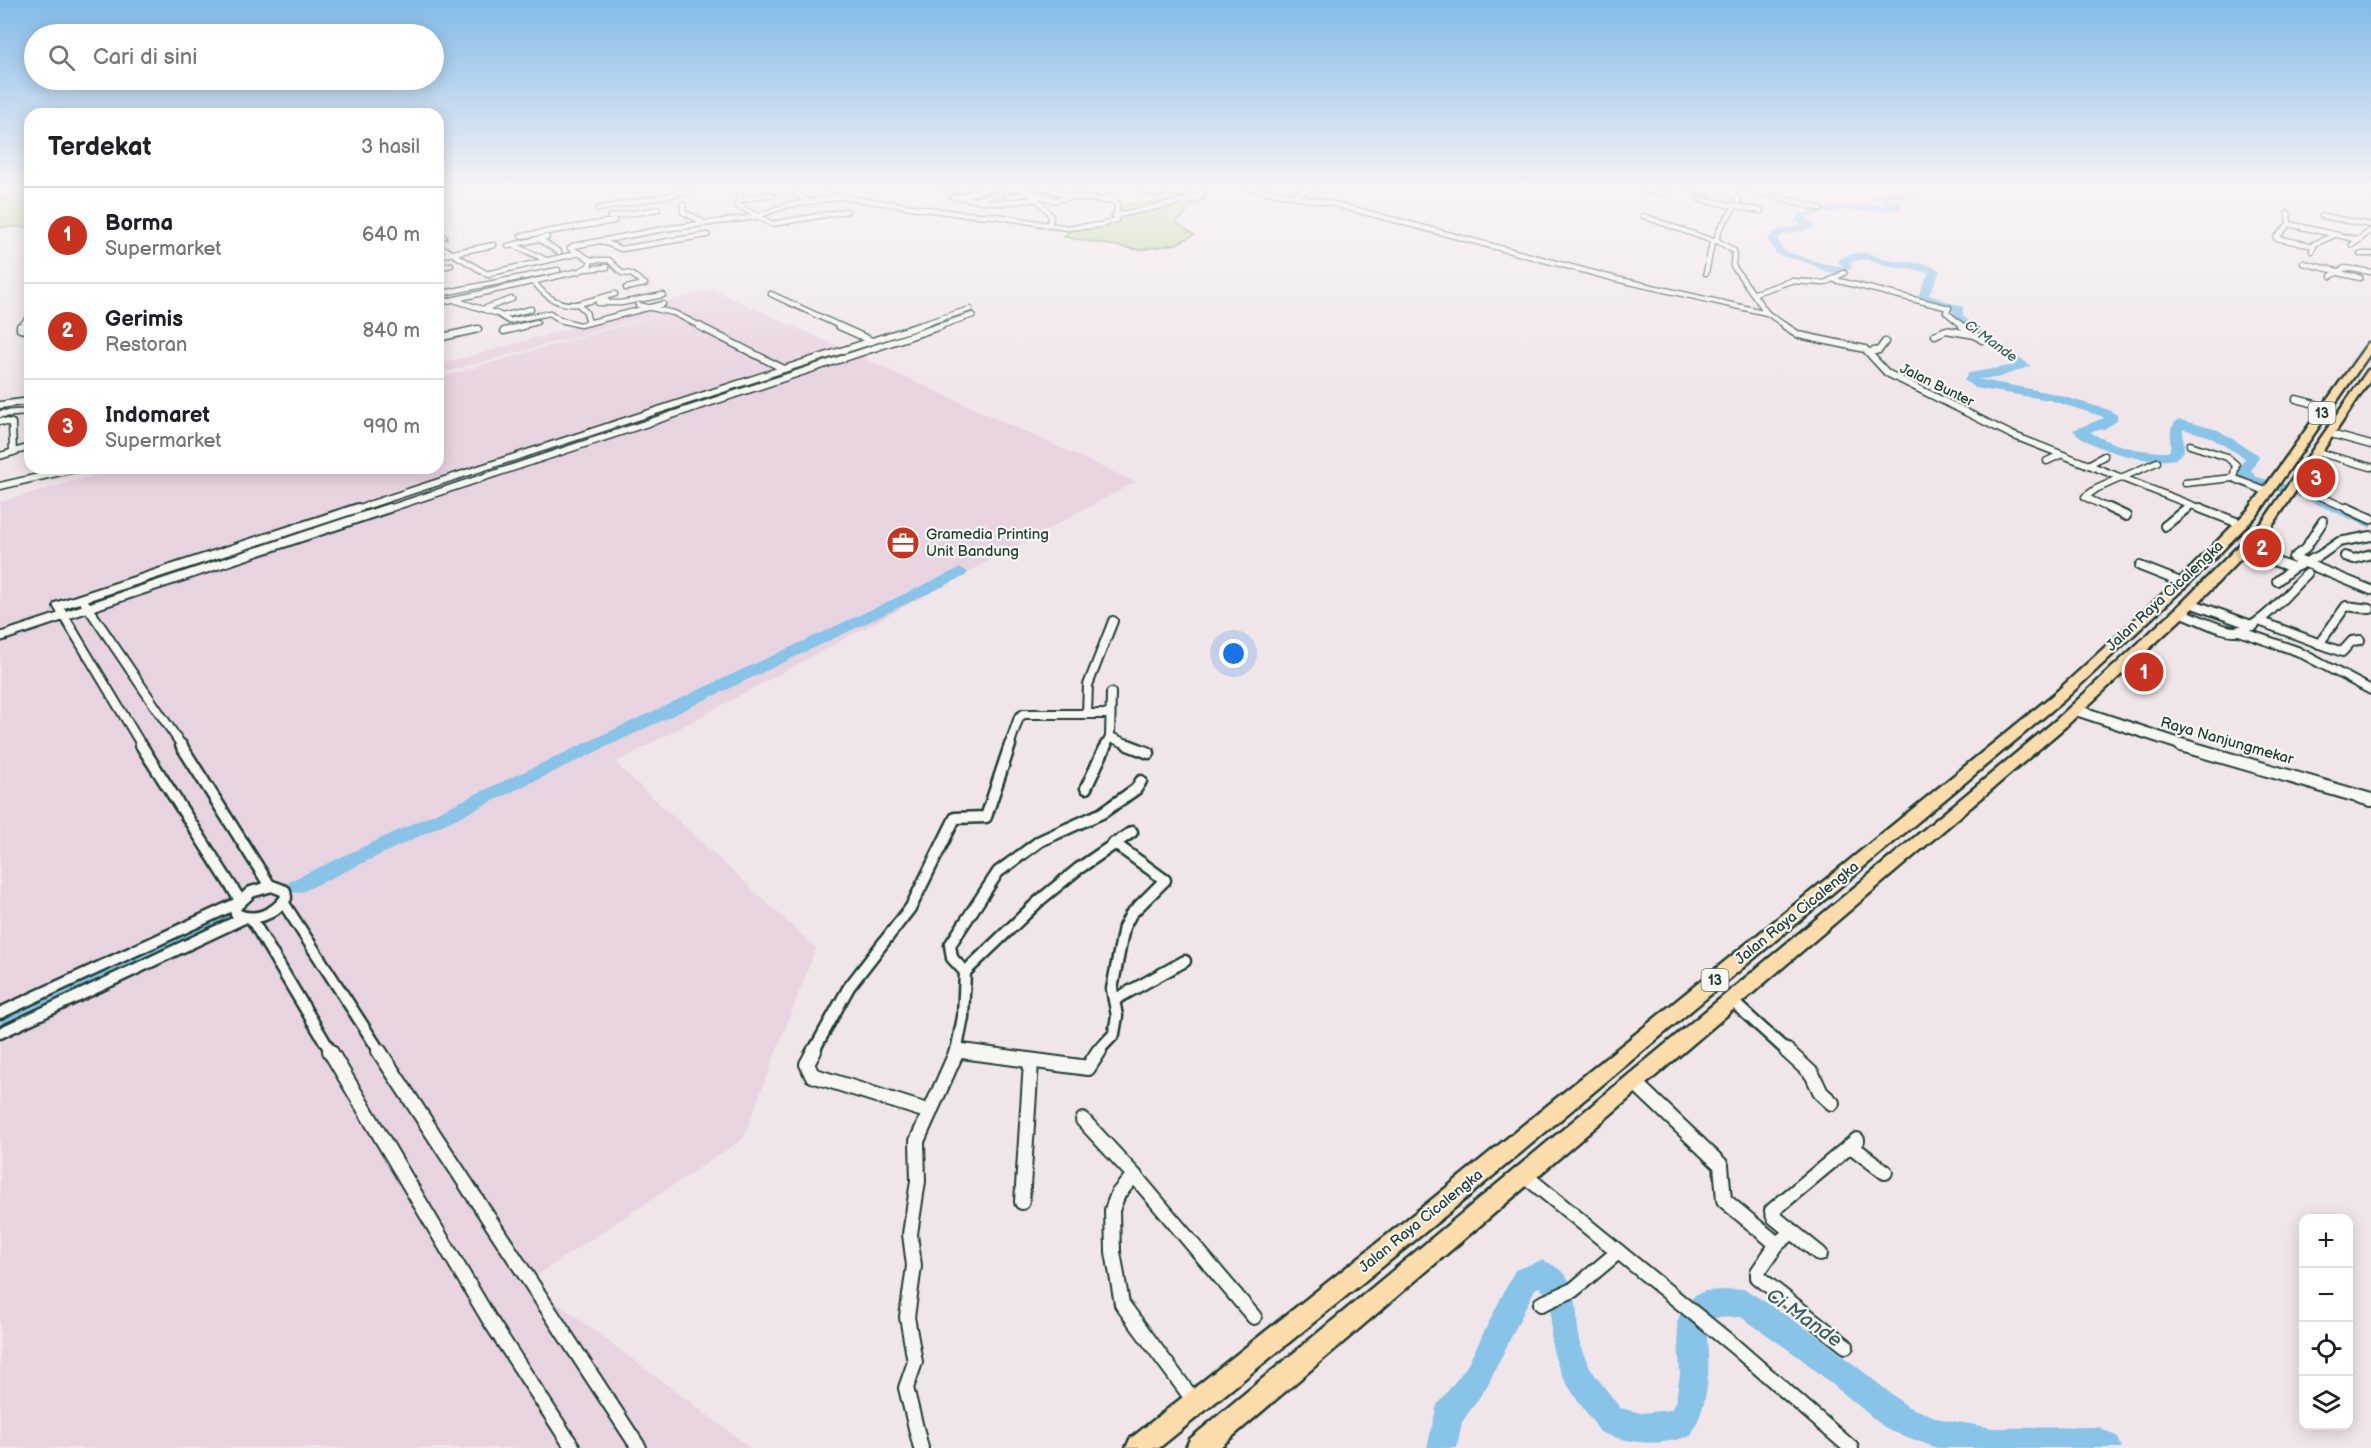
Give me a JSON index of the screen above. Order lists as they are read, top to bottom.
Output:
{
  "streets": {
    "highway": ["13", "Jalan Raya Cicalengka"],
    "street": ["Jalan Bunter", "Raya Nanjungmekar"]
  },
  "crossings": [
    ["Jalan Bunter", "Jalan Raya Cicalengka"],
    ["Jalan Raya Cicalengka", "Raya Nanjungmekar"]
  ],
  "water": ["Ci Mande"],
  "places": {
    "office": ["Gramedia Printing Unit Bandung"]
  },
  "page": {
    "search": "Cari di sini",
    "heading": ["Terdekat", "3 hasil"],
    "list": [
      {
        "mark": "1",
        "name": "Borma",
        "note": "Supermarket",
        "value": "640 m"
      },
      {
        "mark": "2",
        "name": "Gerimis",
        "note": "Restoran",
        "value": "840 m"
      },
      {
        "mark": "3",
        "name": "Indomaret",
        "note": "Supermarket",
        "value": "990 m"
      }
    ],
    "pins": ["3", "2", "1"],
    "map_buttons": ["+", "−"]
  }
}
